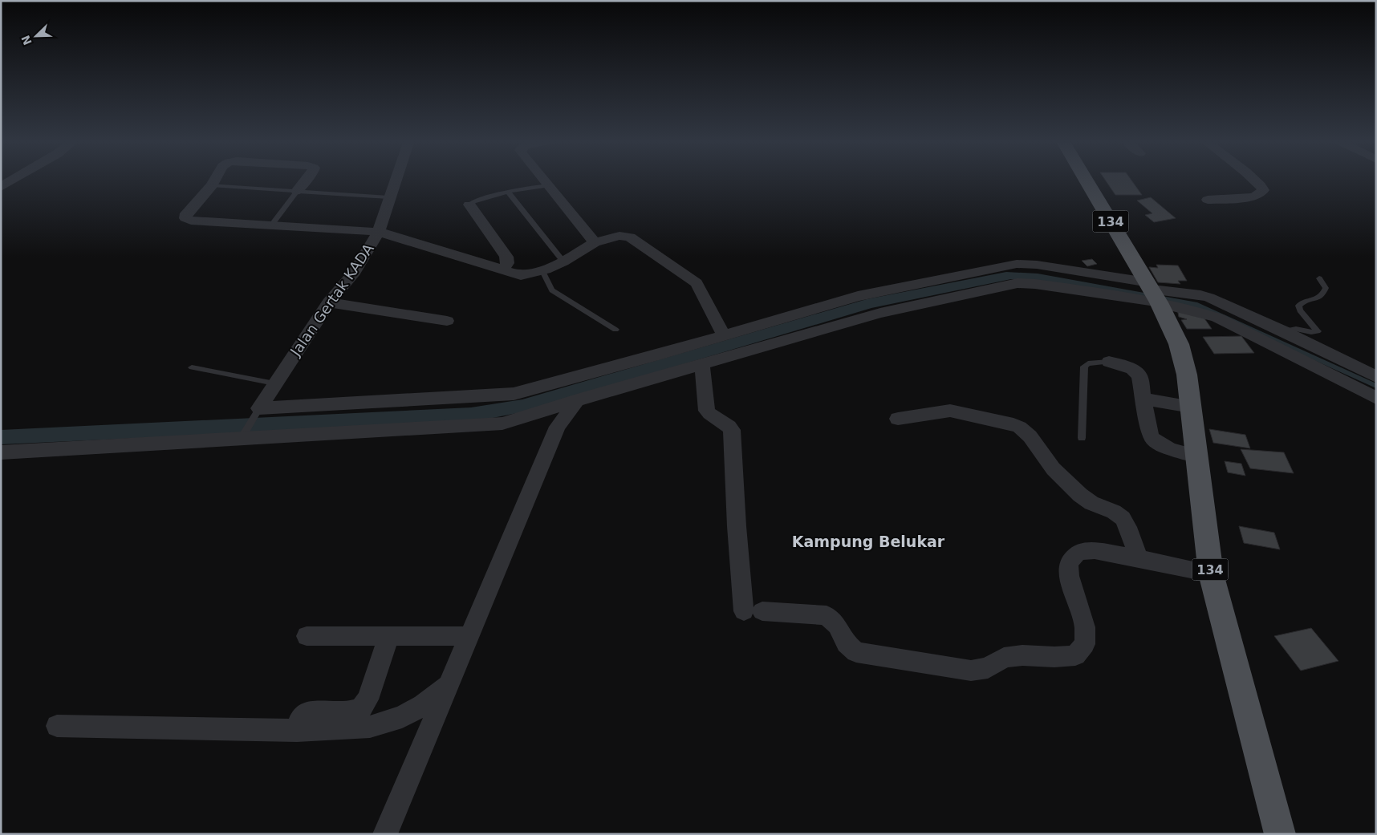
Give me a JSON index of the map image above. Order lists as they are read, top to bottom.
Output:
{
  "streets": {
    "main road": ["134"],
    "street": ["Jalan Gertak KADA"]
  },
  "districts": ["Kampung Belukar"],
  "north": "bottom left"
}
